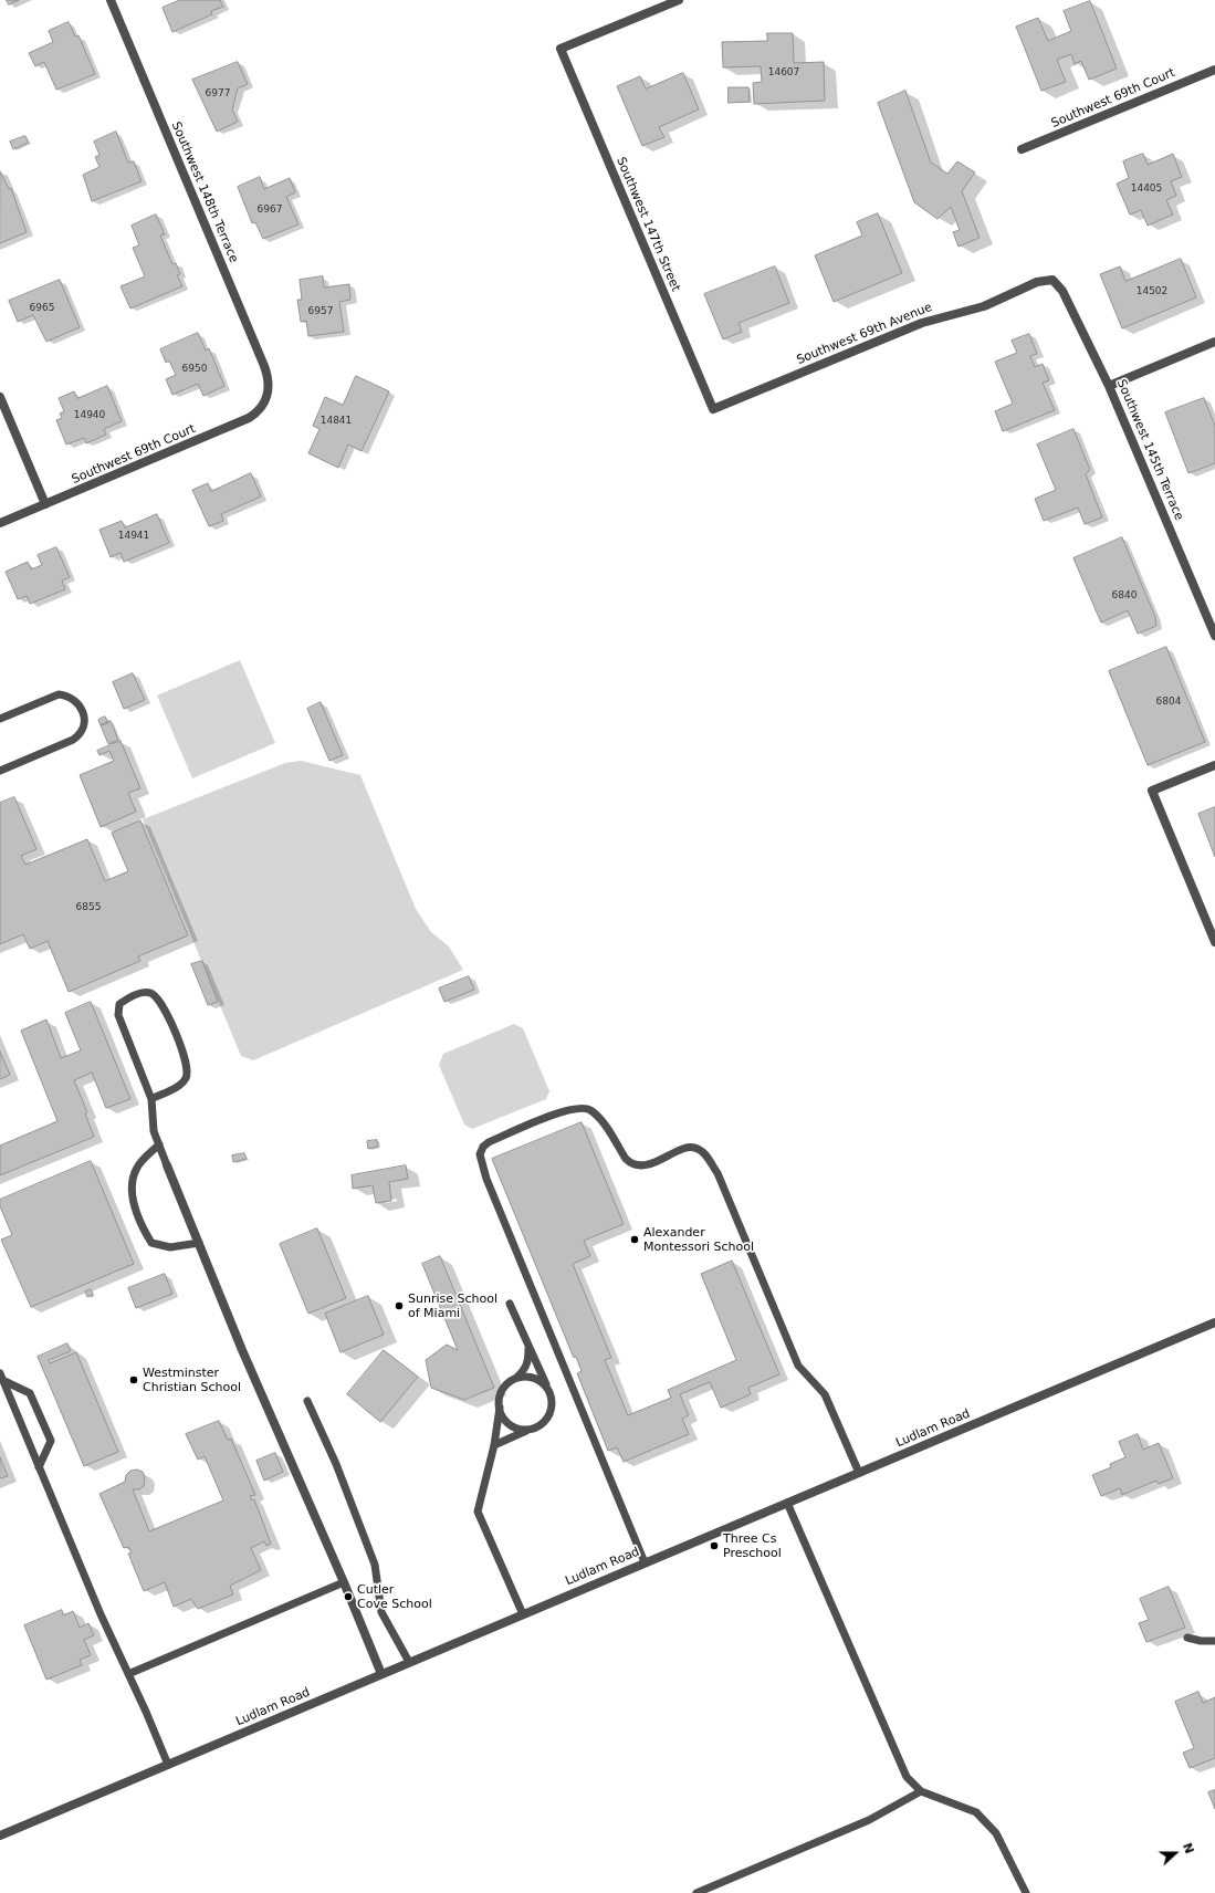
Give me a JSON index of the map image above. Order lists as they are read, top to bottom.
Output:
{
  "streets": {
    "street": [
      "Southwest 69th Court",
      "Southwest 148th Terrace",
      "Southwest 147th Street",
      "Southwest 69th Avenue",
      "Southwest 145th Terrace",
      "Ludlam Road"
    ]
  },
  "crossings": [
    ["Southwest 69th Court", "Southwest 148th Terrace"],
    ["Southwest 147th Street", "Southwest 69th Avenue"],
    ["Southwest 69th Avenue", "Southwest 145th Terrace"]
  ],
  "places": [
    "Alexander Montessori School",
    "Sunrise School of Miami",
    "Westminster Christian School",
    "Three Cs Preschool",
    "Cutler Cove School"
  ],
  "house_numbers": [
    "14607",
    "6977",
    "14405",
    "6967",
    "14502",
    "6965",
    "6957",
    "6950",
    "14940",
    "14841",
    "14941",
    "6840",
    "6804",
    "6855"
  ],
  "north": "right"
}
